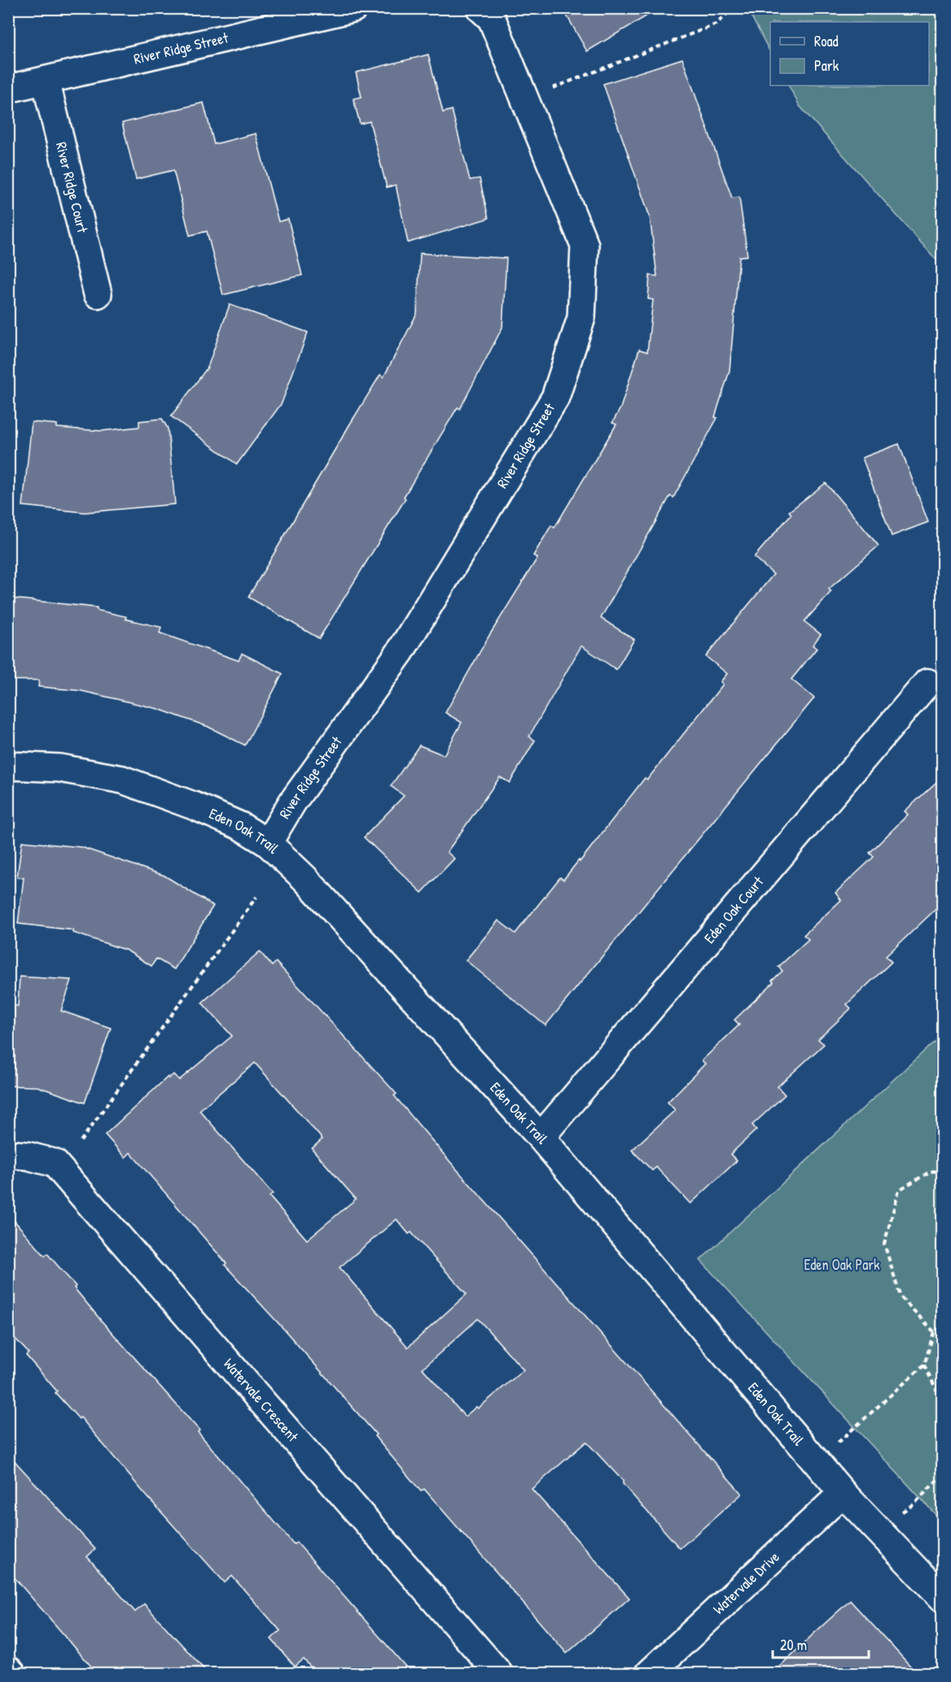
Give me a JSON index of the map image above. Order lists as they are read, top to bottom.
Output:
{
  "streets": {
    "street": [
      "River Ridge Street",
      "River Ridge Court",
      "Eden Oak Trail",
      "Eden Oak Court",
      "Watervale Crescent",
      "Watervale Drive"
    ]
  },
  "crossings": [
    ["River Ridge Street", "River Ridge Court"],
    ["River Ridge Street", "Eden Oak Trail"],
    ["Eden Oak Trail", "Eden Oak Court"],
    ["Eden Oak Trail", "Watervale Drive"]
  ],
  "parks": ["Eden Oak Park"],
  "legend": ["Road", "Park"],
  "scale_bar": "20 m"
}
